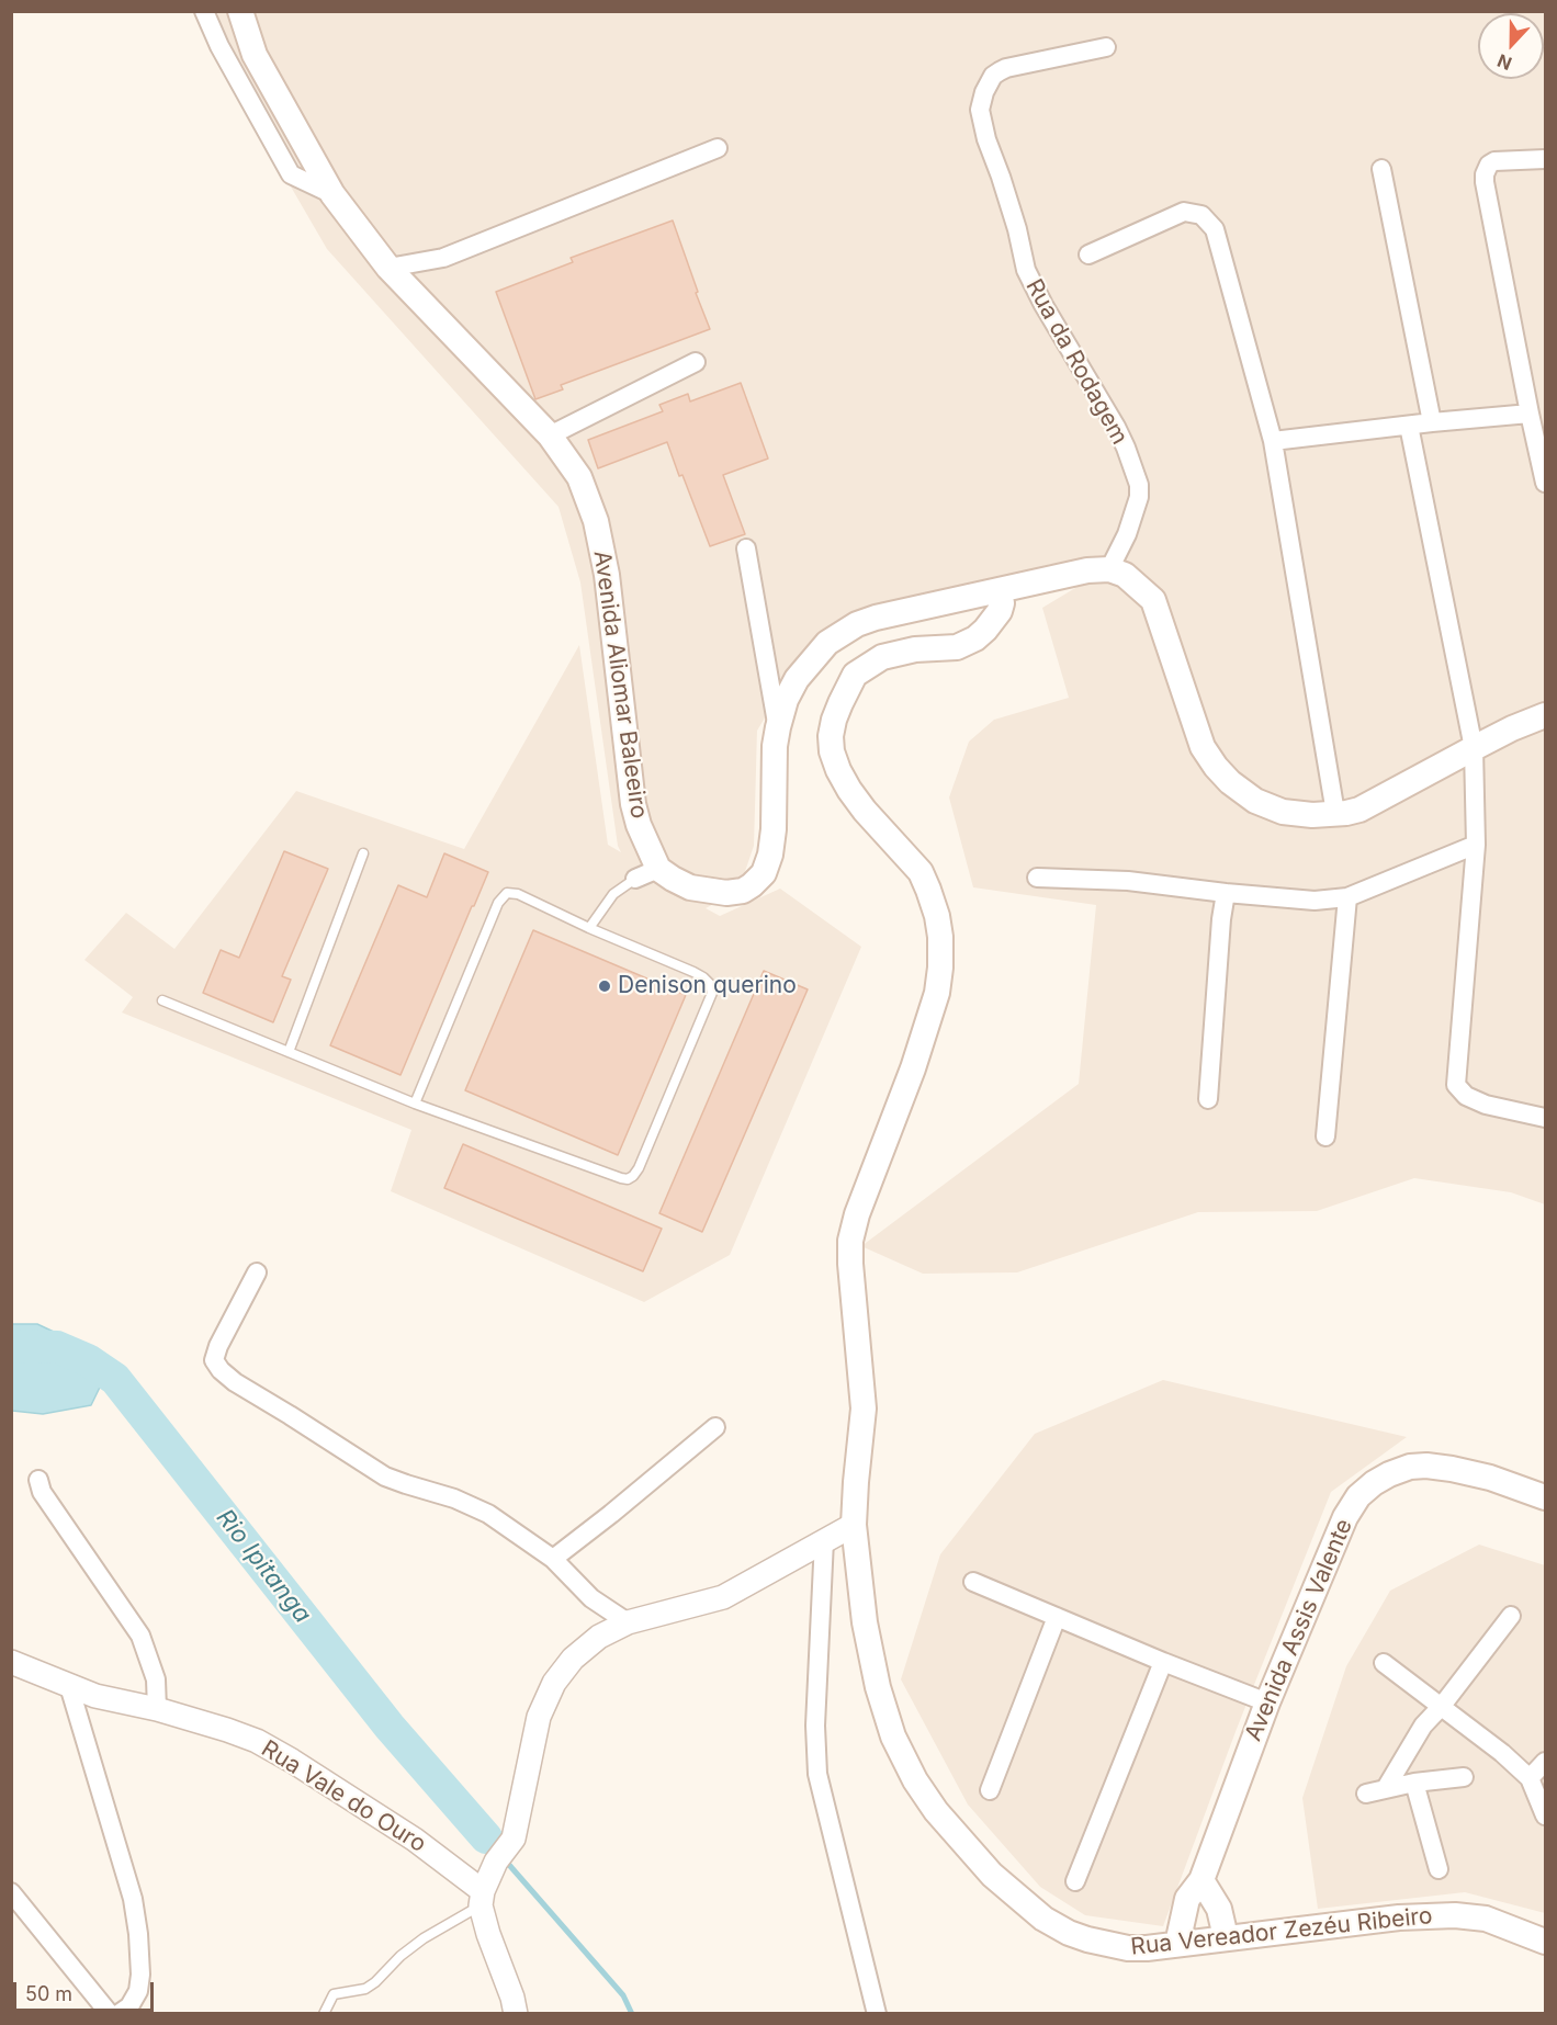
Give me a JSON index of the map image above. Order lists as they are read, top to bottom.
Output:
{
  "streets": {
    "main road": ["Avenida Aliomar Baleeiro", "Avenida Assis Valente", "Rua Vereador Zezéu Ribeiro"],
    "street": ["Rua da Rodagem", "Rua Vale do Ouro"]
  },
  "crossings": [
    ["Avenida Assis Valente", "Rua Vereador Zezéu Ribeiro"]
  ],
  "water": ["Rio Ipitanga"],
  "places": ["Denison querino"],
  "scale_bar": "50 m",
  "north": "bottom"
}
